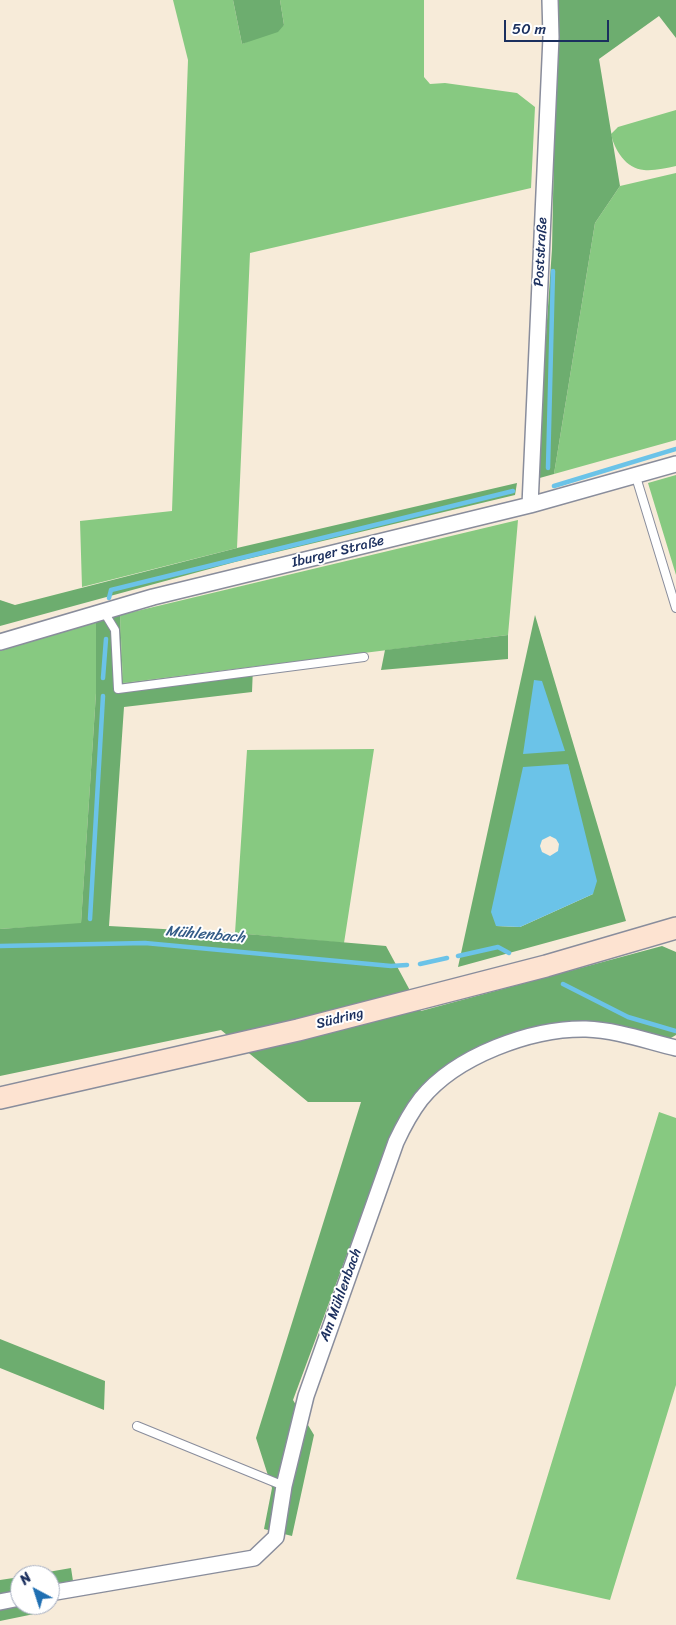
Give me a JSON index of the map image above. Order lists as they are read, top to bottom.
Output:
{
  "streets": {
    "main road": ["Südring"],
    "street": ["Poststraße", "Iburger Straße", "Am Mühlenbach"]
  },
  "crossings": [
    ["Poststraße", "Iburger Straße"]
  ],
  "water": ["Mühlenbach"],
  "scale_bar": "50 m",
  "north": "top left"
}
